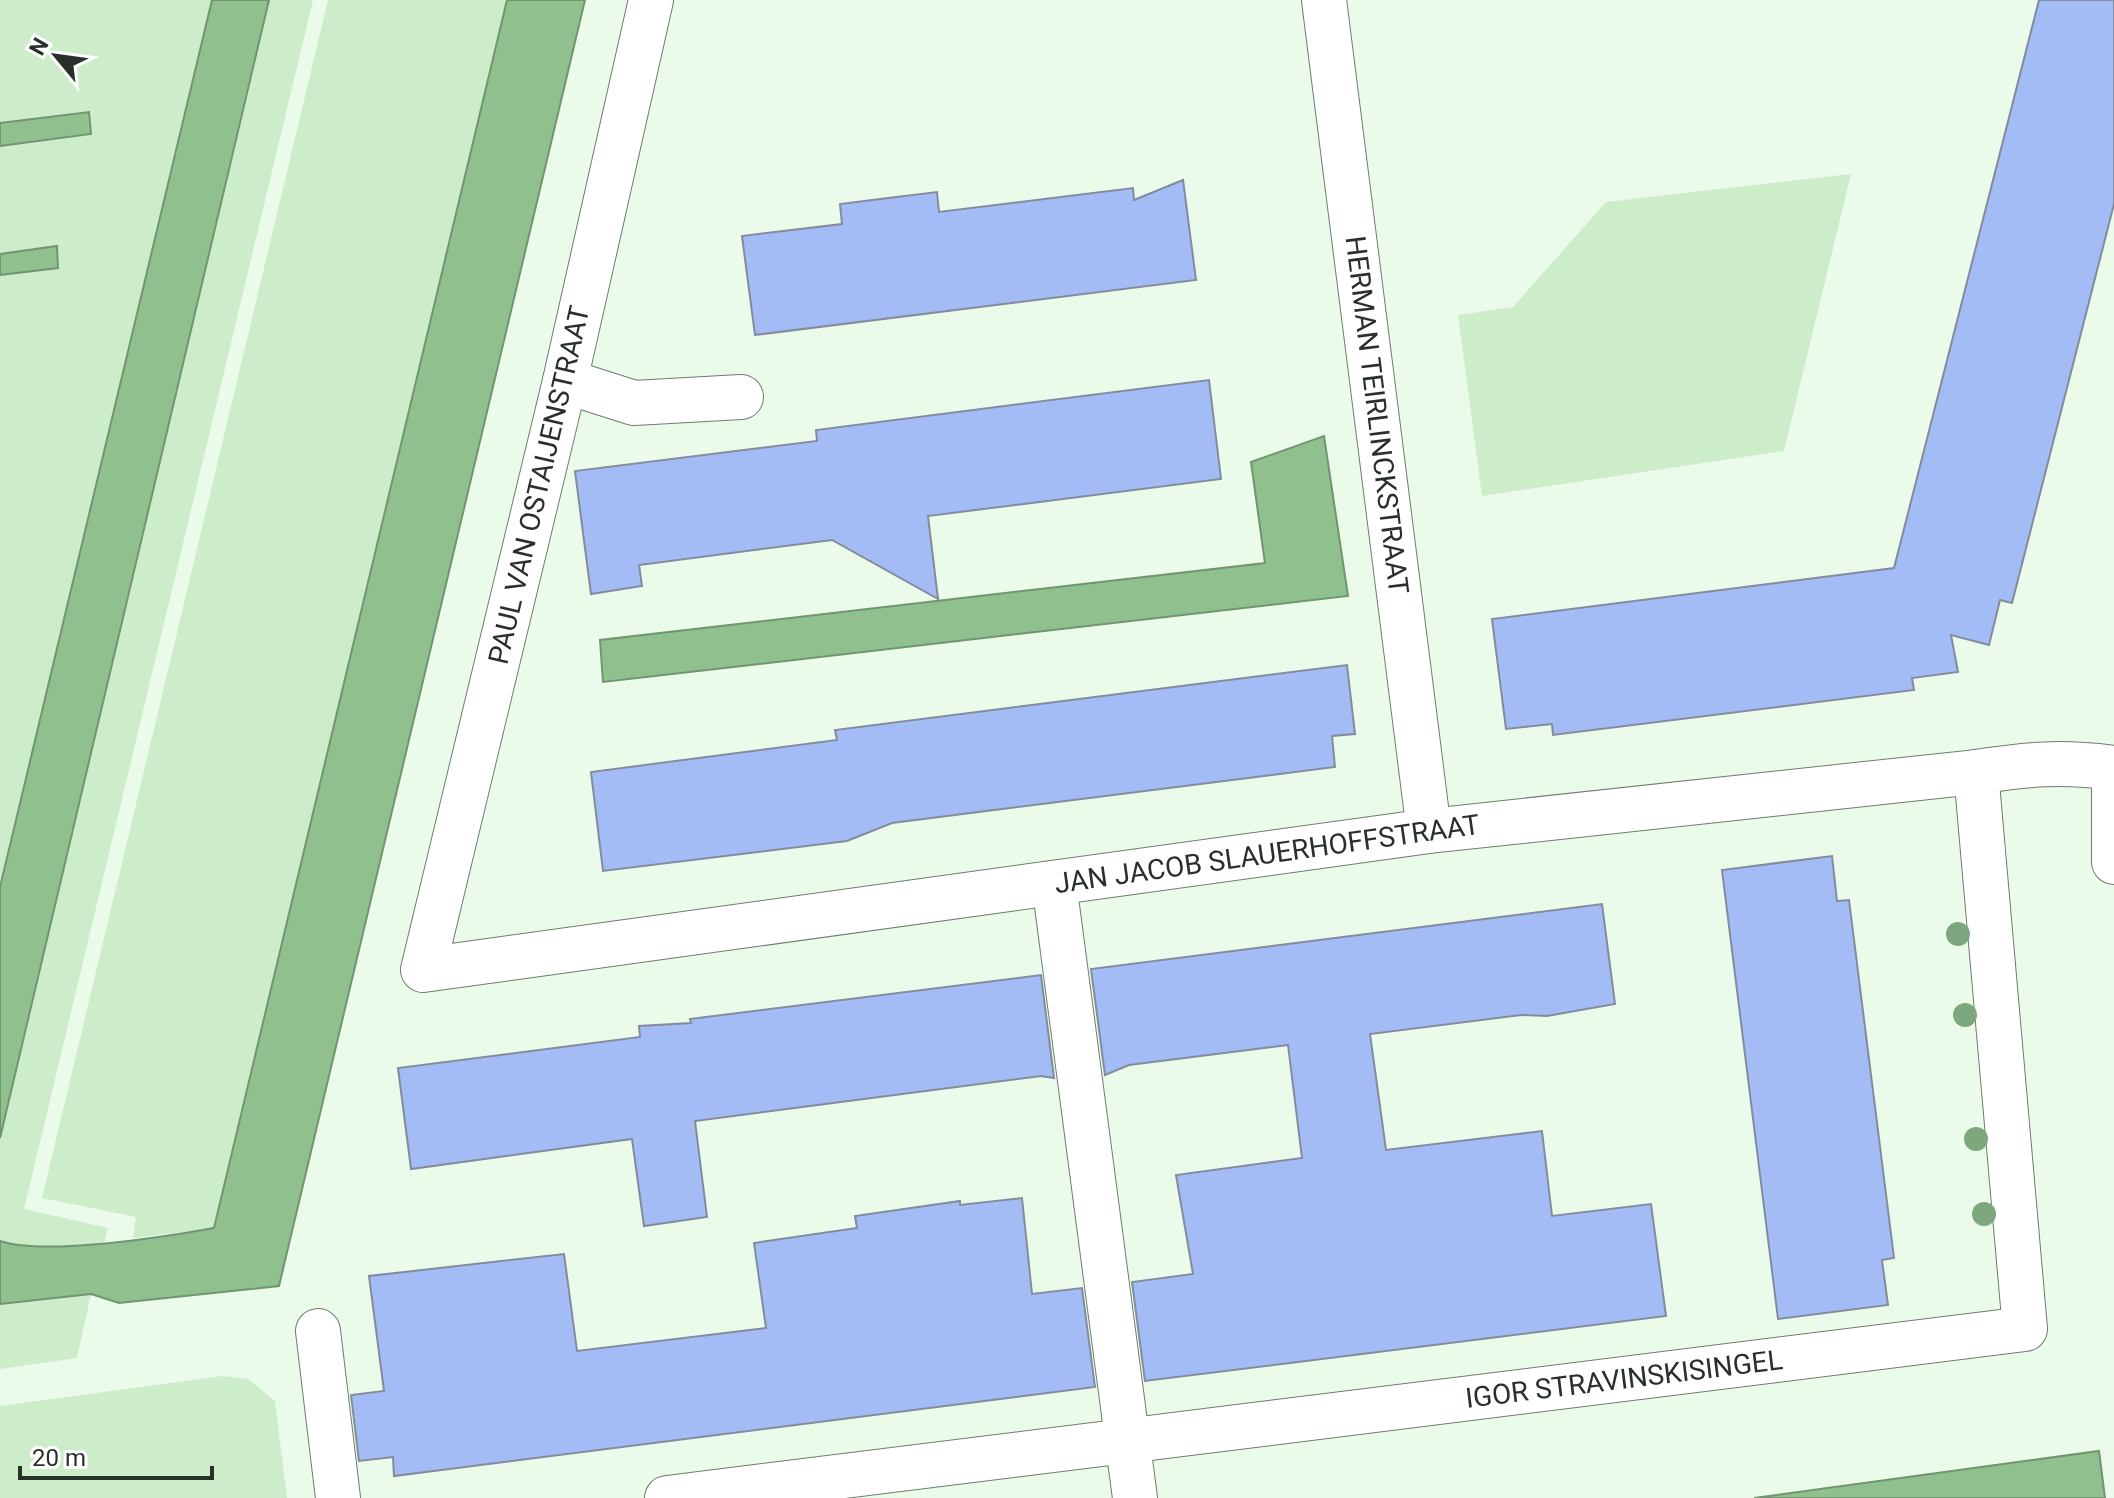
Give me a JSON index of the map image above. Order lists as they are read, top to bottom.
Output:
{
  "streets": {
    "street": [
      "HERMAN TEIRLINCKSTRAAT",
      "PAUL VAN OSTAIJENSTRAAT",
      "JAN JACOB SLAUERHOFFSTRAAT",
      "IGOR STRAVINSKISINGEL"
    ]
  },
  "crossings": [
    ["HERMAN TEIRLINCKSTRAAT", "JAN JACOB SLAUERHOFFSTRAAT"],
    ["PAUL VAN OSTAIJENSTRAAT", "JAN JACOB SLAUERHOFFSTRAAT"],
    ["JAN JACOB SLAUERHOFFSTRAAT", "IGOR STRAVINSKISINGEL"]
  ],
  "scale_bar": "20 m",
  "north": "top left"
}
